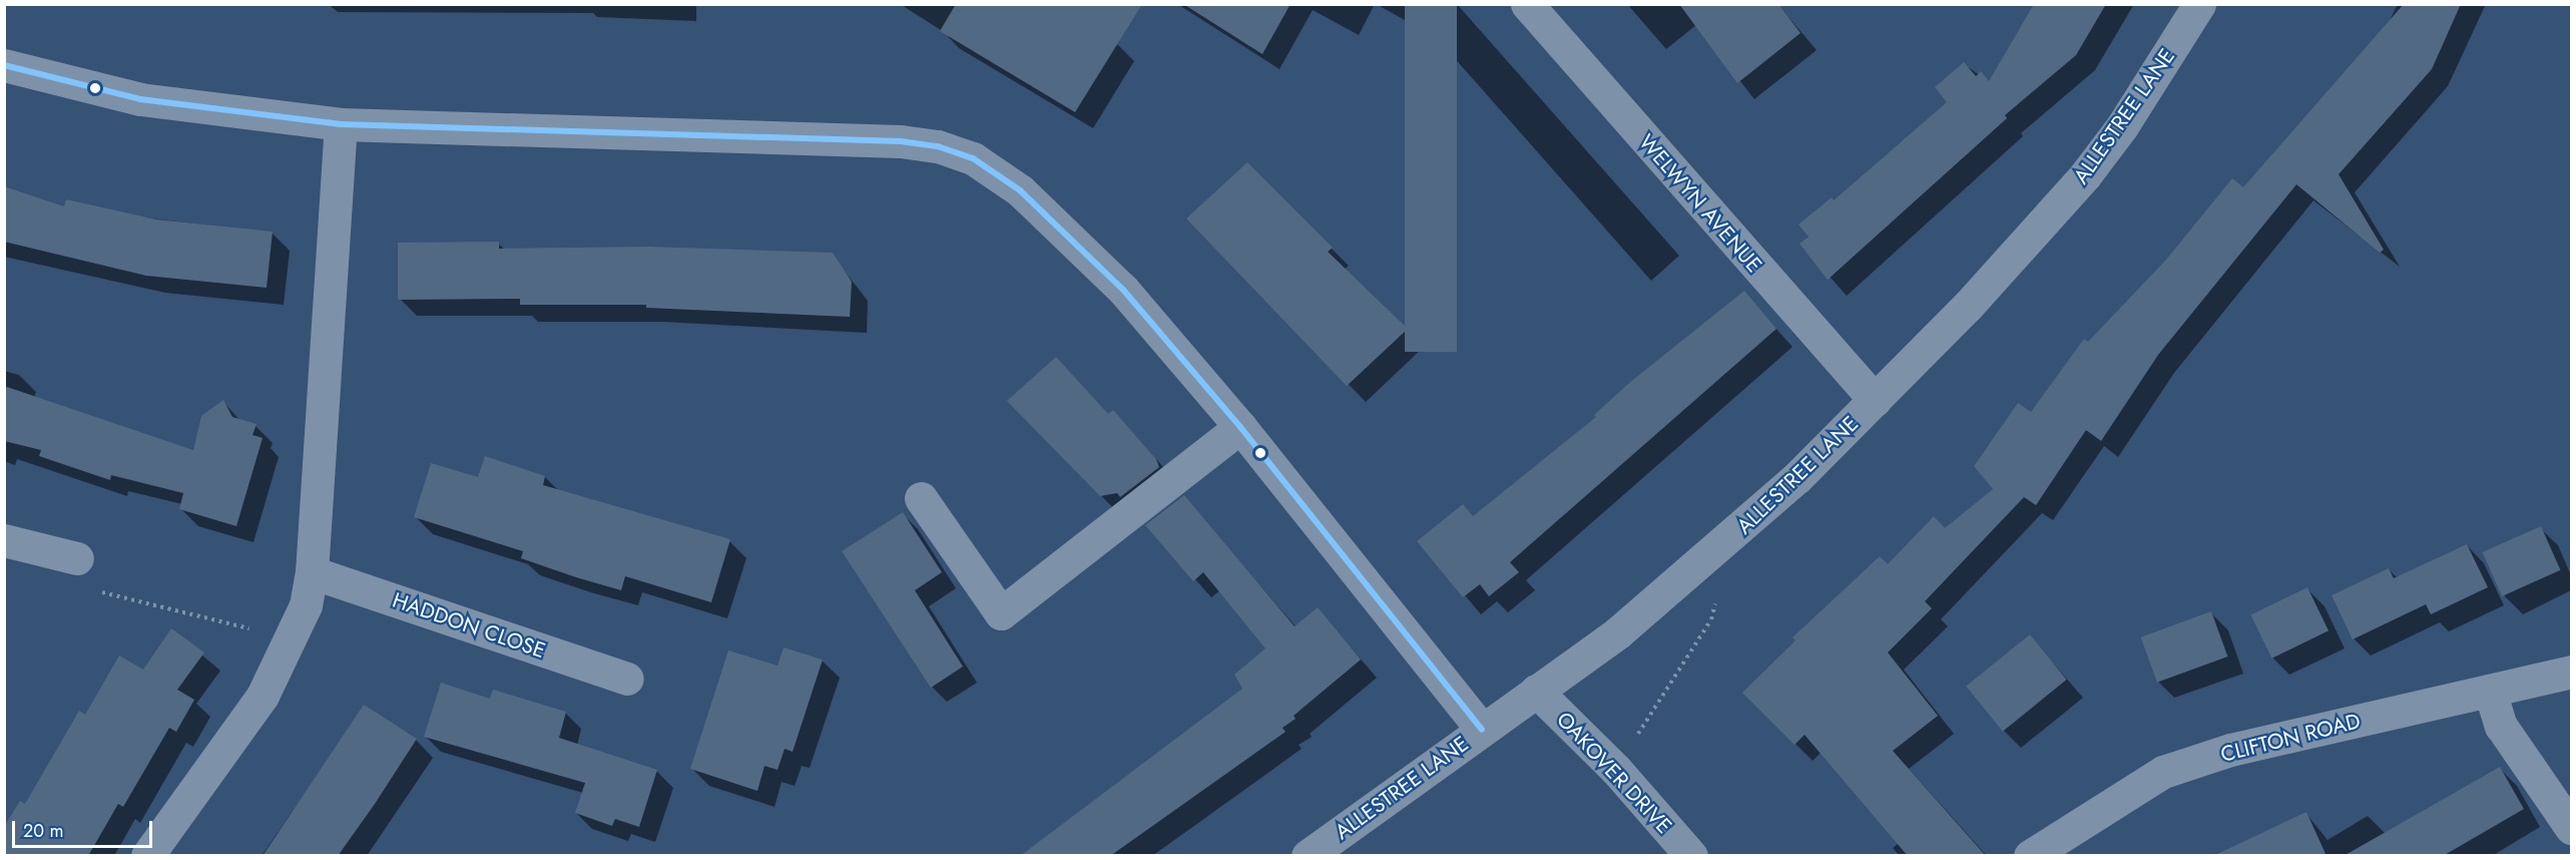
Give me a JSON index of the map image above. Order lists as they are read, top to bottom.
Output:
{
  "streets": {
    "street": [
      "ALLESTREE LANE",
      "WELWYN AVENUE",
      "HADDON CLOSE",
      "CLIFTON ROAD",
      "OAKOVER DRIVE"
    ]
  },
  "crossings": [
    ["ALLESTREE LANE", "WELWYN AVENUE"],
    ["ALLESTREE LANE", "OAKOVER DRIVE"]
  ],
  "scale_bar": "20 m"
}
